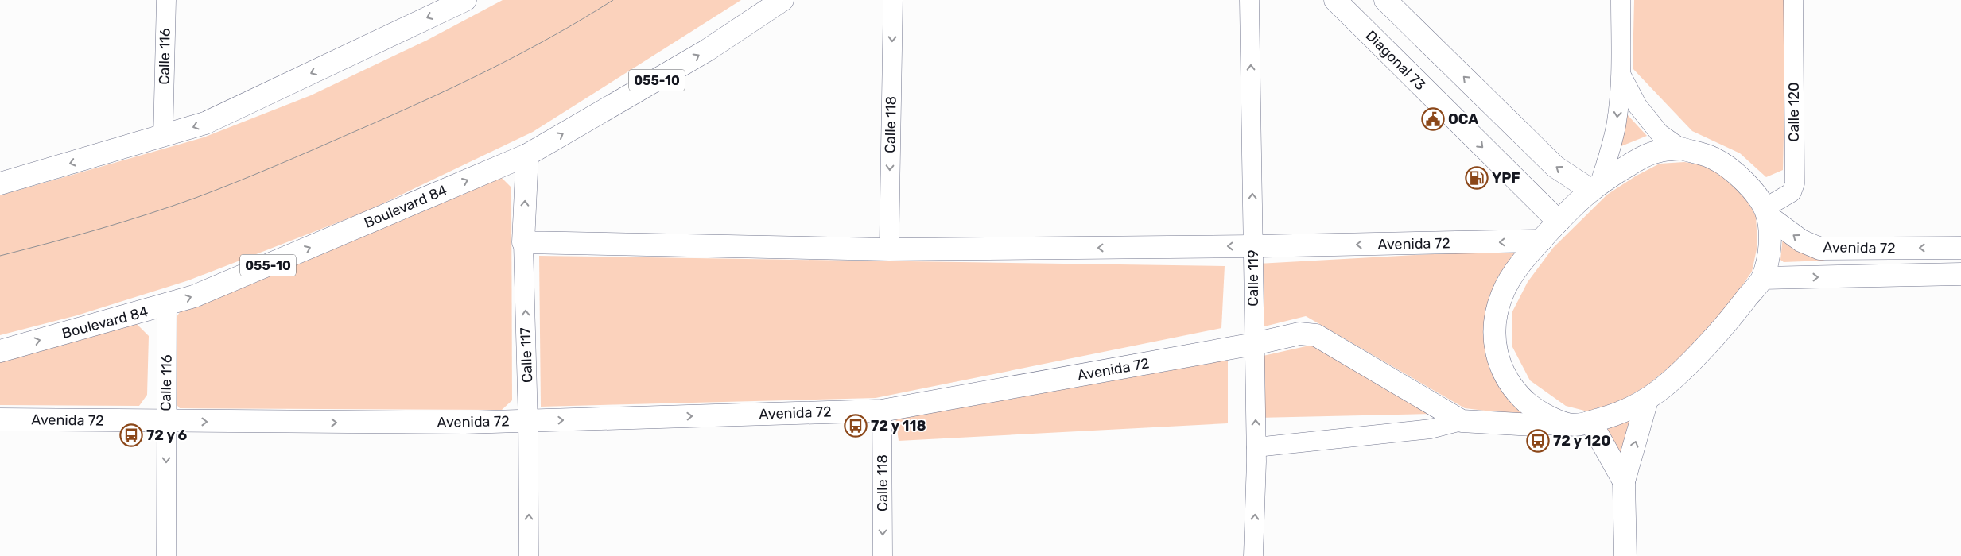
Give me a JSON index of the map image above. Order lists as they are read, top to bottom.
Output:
{
  "streets": {
    "main road": [
      "Diagonal 73",
      "055-10",
      "Boulevard 84",
      "Avenida 72",
      "Calle 117"
    ],
    "street": [
      "Calle 116",
      "Calle 120",
      "Calle 118",
      "Calle 119"
    ]
  },
  "crossings": [
    ["Calle 116", "Boulevard 84"],
    ["Calle 116", "Avenida 72"],
    ["Calle 120", "Avenida 72"],
    ["Calle 118", "Avenida 72"],
    ["Boulevard 84", "Calle 117"],
    ["Avenida 72", "Calle 119"],
    ["Avenida 72", "Calle 117"]
  ],
  "one_way": ["Calle 118", "Calle 119", "Calle 117"],
  "places": {
    "public building": ["OCA"],
    "fuel station": ["YPF"],
    "bus stop": ["72 y 118", "72 y 6", "72 y 120"]
  }
}
